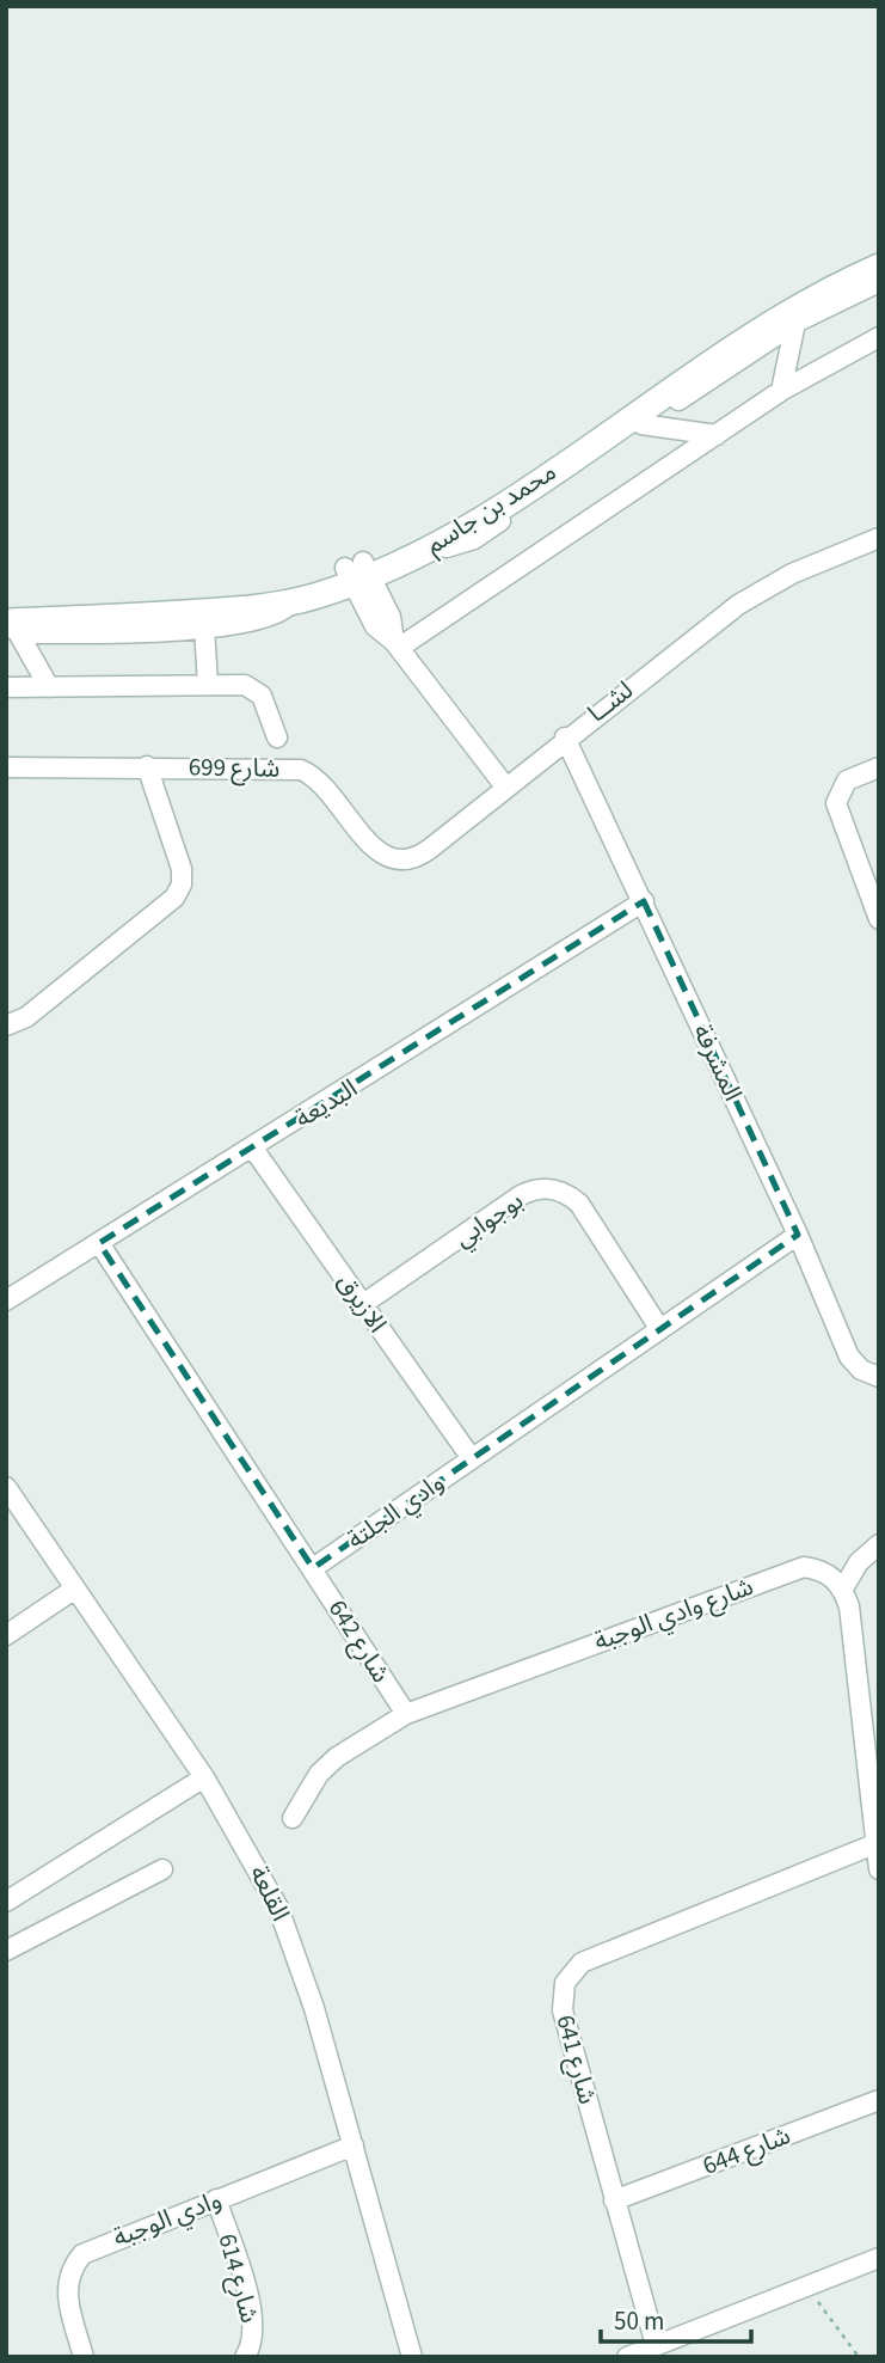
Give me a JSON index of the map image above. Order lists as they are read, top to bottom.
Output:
{
  "streets": {
    "street": [
      "محمد بن جاسم",
      "لشــا",
      "شارع 699",
      "المشرفة",
      "البديعة",
      "بوجوابي",
      "الازيرق",
      "وادي الجلتة",
      "شارع وادي الوجبة",
      "شارع 642",
      "القلعة",
      "شارع 641",
      "شارع 644",
      "وادي الوجبة",
      "شارع 614"
    ]
  },
  "crossings": [
    ["لشــا", "شارع 699"],
    ["لشــا", "المشرفة"],
    ["المشرفة", "البديعة"],
    ["المشرفة", "وادي الجلتة"],
    ["البديعة", "الازيرق"],
    ["بوجوابي", "الازيرق"],
    ["بوجوابي", "وادي الجلتة"],
    ["الازيرق", "وادي الجلتة"],
    ["وادي الجلتة", "شارع 642"],
    ["شارع وادي الوجبة", "شارع 642"],
    ["القلعة", "وادي الوجبة"],
    ["شارع 641", "شارع 644"],
    ["وادي الوجبة", "شارع 614"]
  ],
  "scale_bar": "50 m"
}
